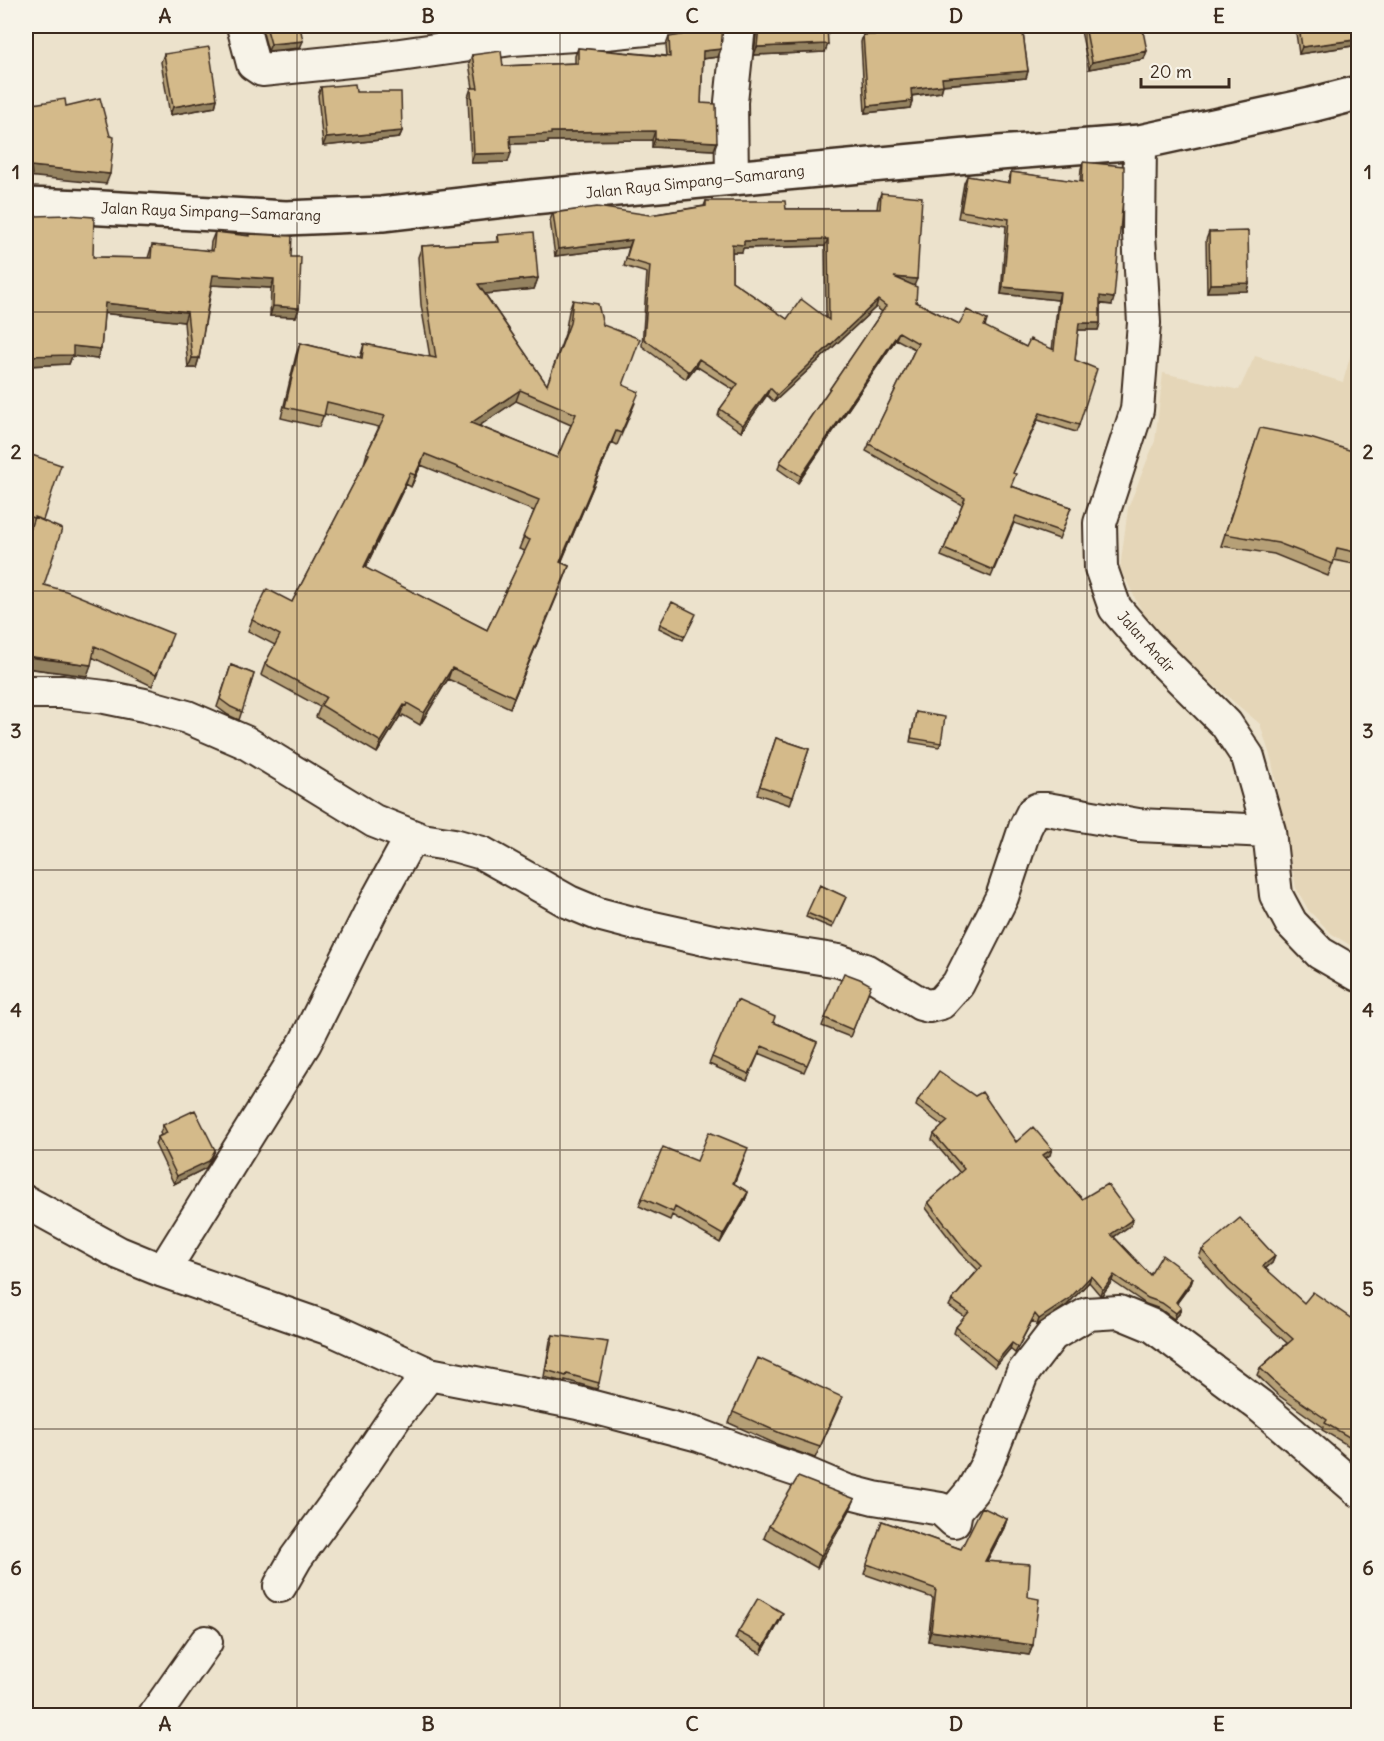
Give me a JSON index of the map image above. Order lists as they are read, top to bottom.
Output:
{
  "streets": {
    "main road": ["Jalan Raya Simpang—Samarang"],
    "street": ["Jalan Andir"]
  },
  "crossings": [
    ["Jalan Raya Simpang—Samarang", "Jalan Andir"]
  ],
  "scale_bar": "20 m",
  "grid": {
    "columns": [
      "A",
      "B",
      "C",
      "D",
      "E"
    ],
    "rows": [
      "1",
      "2",
      "3",
      "4",
      "5",
      "6"
    ]
  }
}
